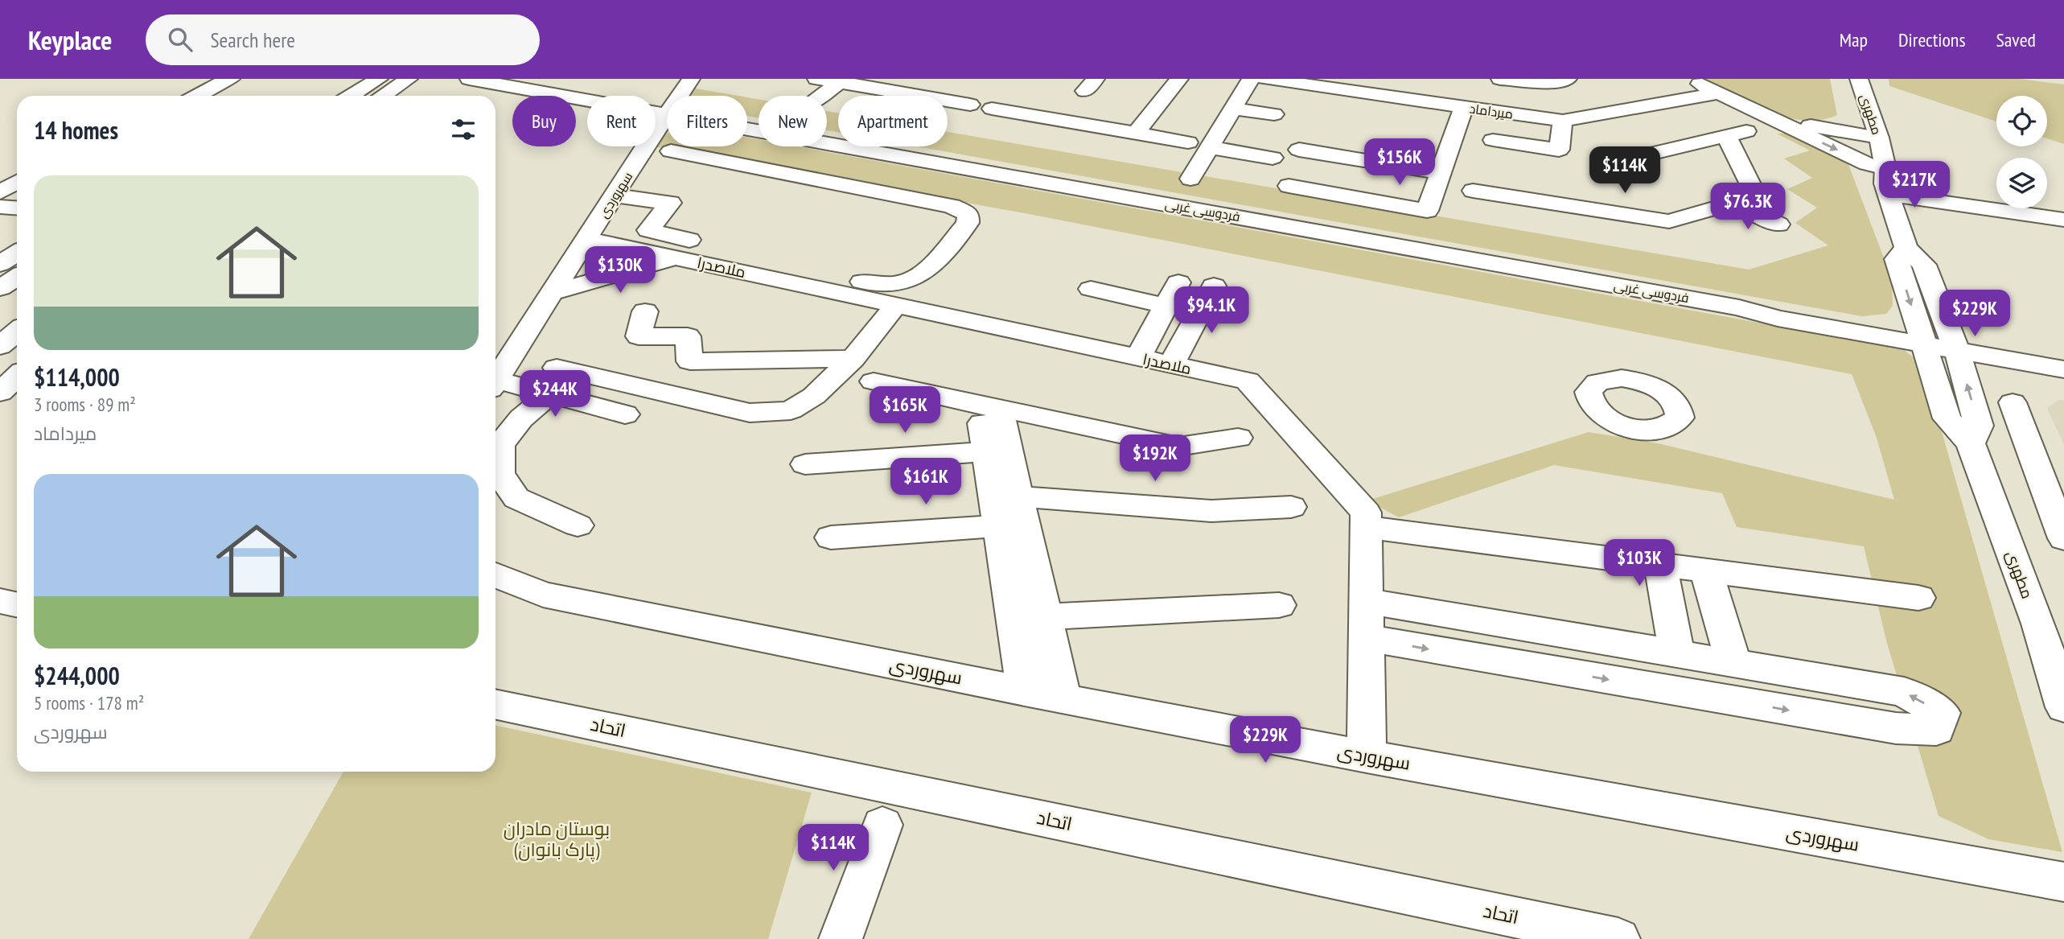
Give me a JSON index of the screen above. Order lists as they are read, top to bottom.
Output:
{
  "streets": {
    "street": [
      "میرداماد",
      "مطهری",
      "سهروردی",
      "فردوسی غربی",
      "ملاصدرا",
      "اتحاد"
    ]
  },
  "crossings": [
    ["مطهری", "فردوسی غربی"],
    ["سهروردی", "فردوسی غربی"],
    ["سهروردی", "ملاصدرا"]
  ],
  "parks": ["بوستان مادران (پارک بانوان)"],
  "page": {
    "header": "Keyplace",
    "search": "Search here",
    "nav": ["Map", "Directions", "Saved"],
    "chip": [
      "Buy",
      "Rent",
      "Filters",
      "New",
      "Apartment"
    ],
    "heading": "14 homes",
    "price": [
      "$156K",
      "$114K",
      "$217K",
      "$76.3K",
      "$130K",
      "$94.1K",
      "$229K",
      "$244K",
      "$165K",
      "$192K",
      "$161K",
      "$103K",
      "$229K",
      "$114K"
    ],
    "list": [
      {
        "name": "$114,000",
        "note": "3 rooms · 89 m² · میرداماد"
      },
      {
        "name": "$244,000",
        "note": "5 rooms · 178 m² · سهروردی"
      }
    ]
  }
}
